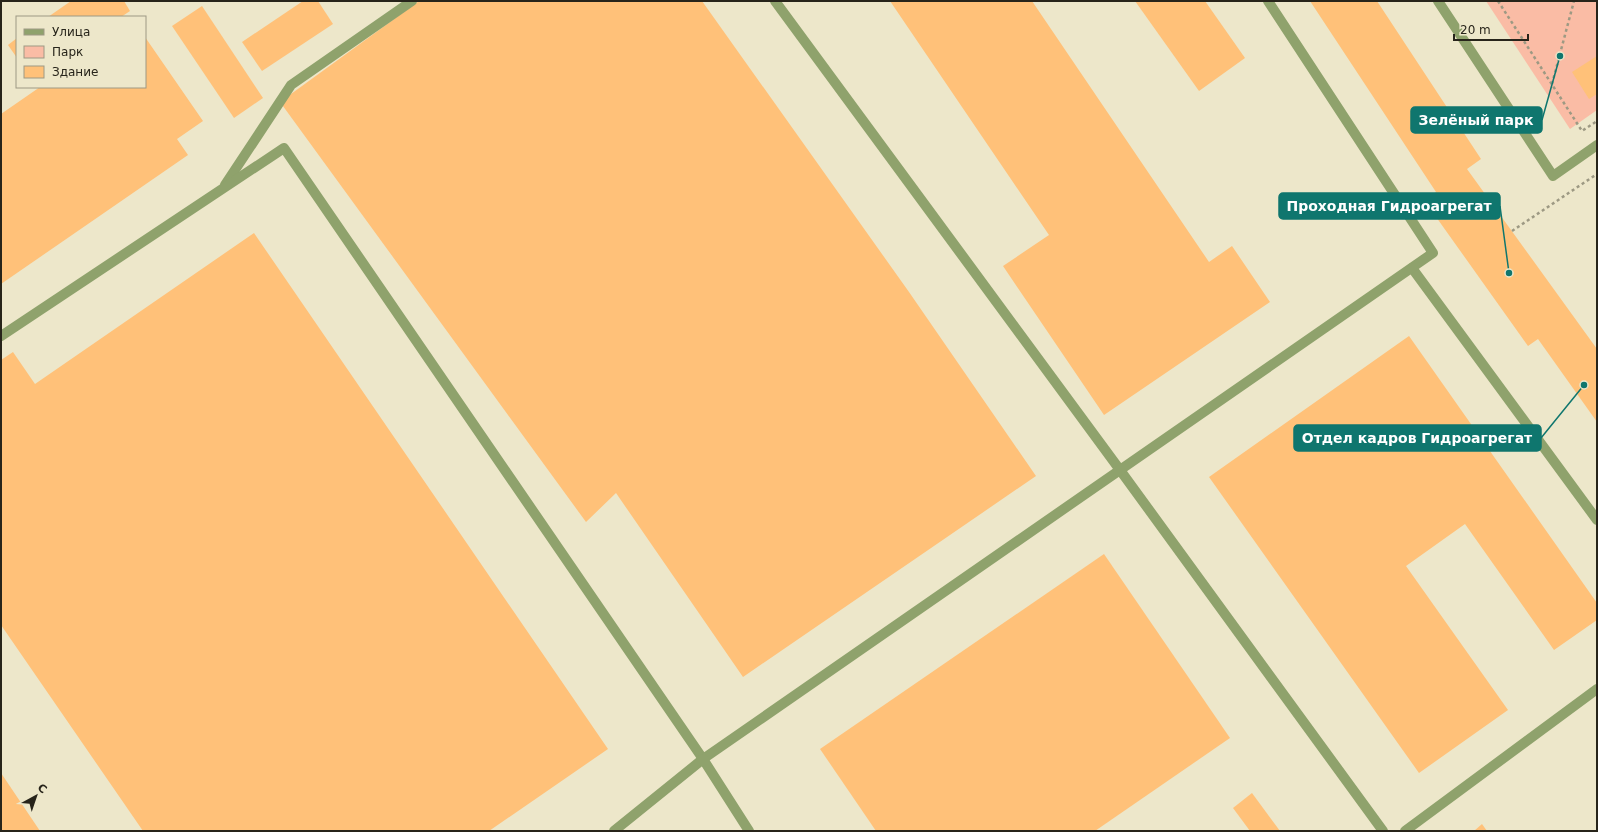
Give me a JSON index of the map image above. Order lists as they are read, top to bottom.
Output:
{
  "places": ["Зелёный парк", "Проходная Гидроагрегат", "Отдел кадров Гидроагрегат"],
  "legend": ["Улица", "Парк", "Здание"],
  "scale_bar": "20 m",
  "north": "top right"
}
